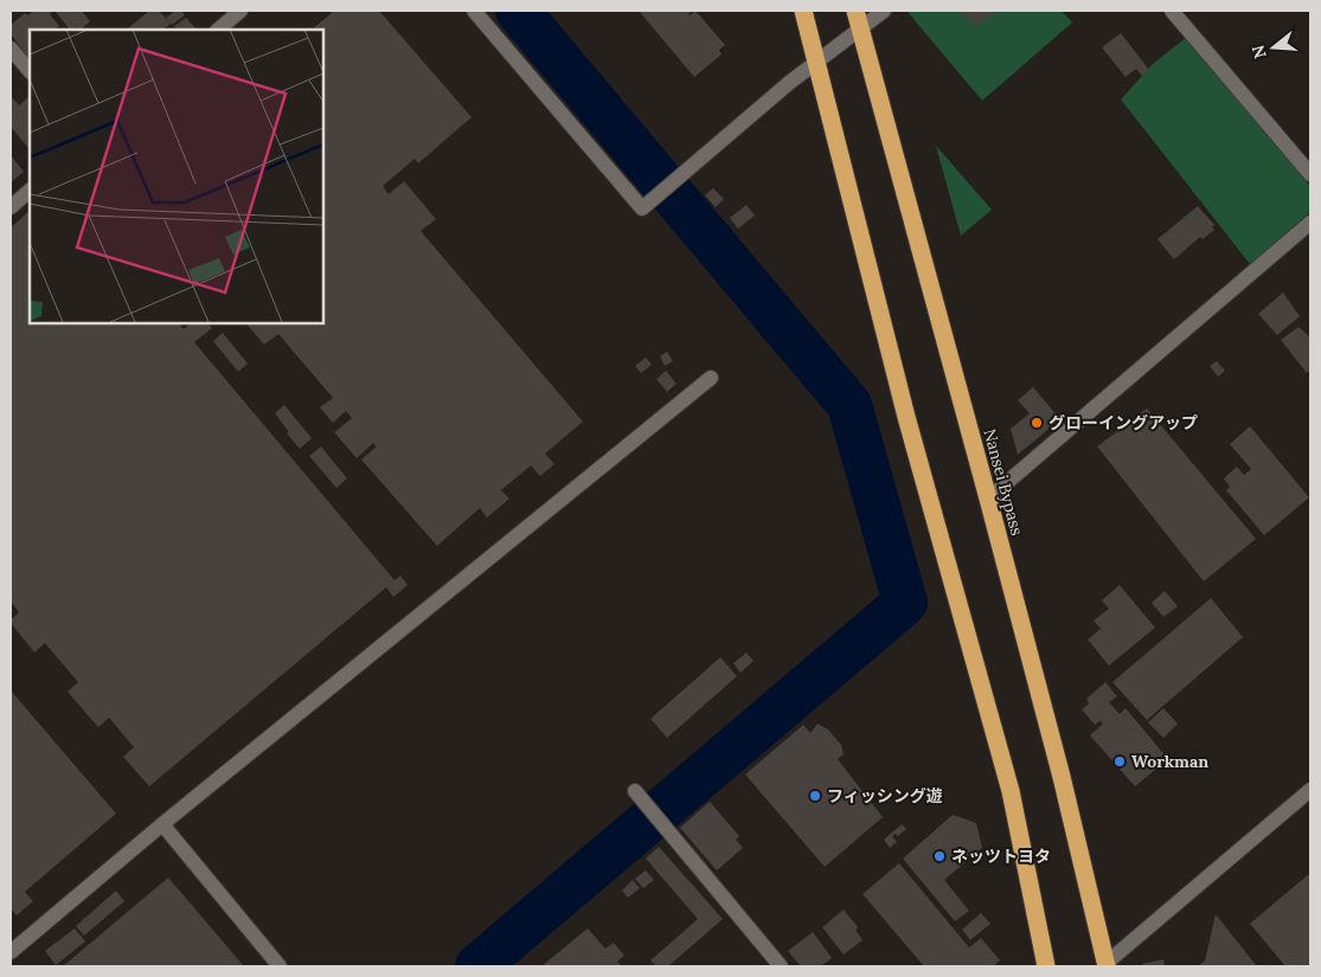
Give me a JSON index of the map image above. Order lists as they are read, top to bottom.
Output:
{
  "streets": {
    "highway": ["Nansei Bypass"]
  },
  "places": [
    "グローイングアップ",
    "Workman",
    "フィッシング遊",
    "ネッツトヨタ"
  ],
  "north": "left"
}
